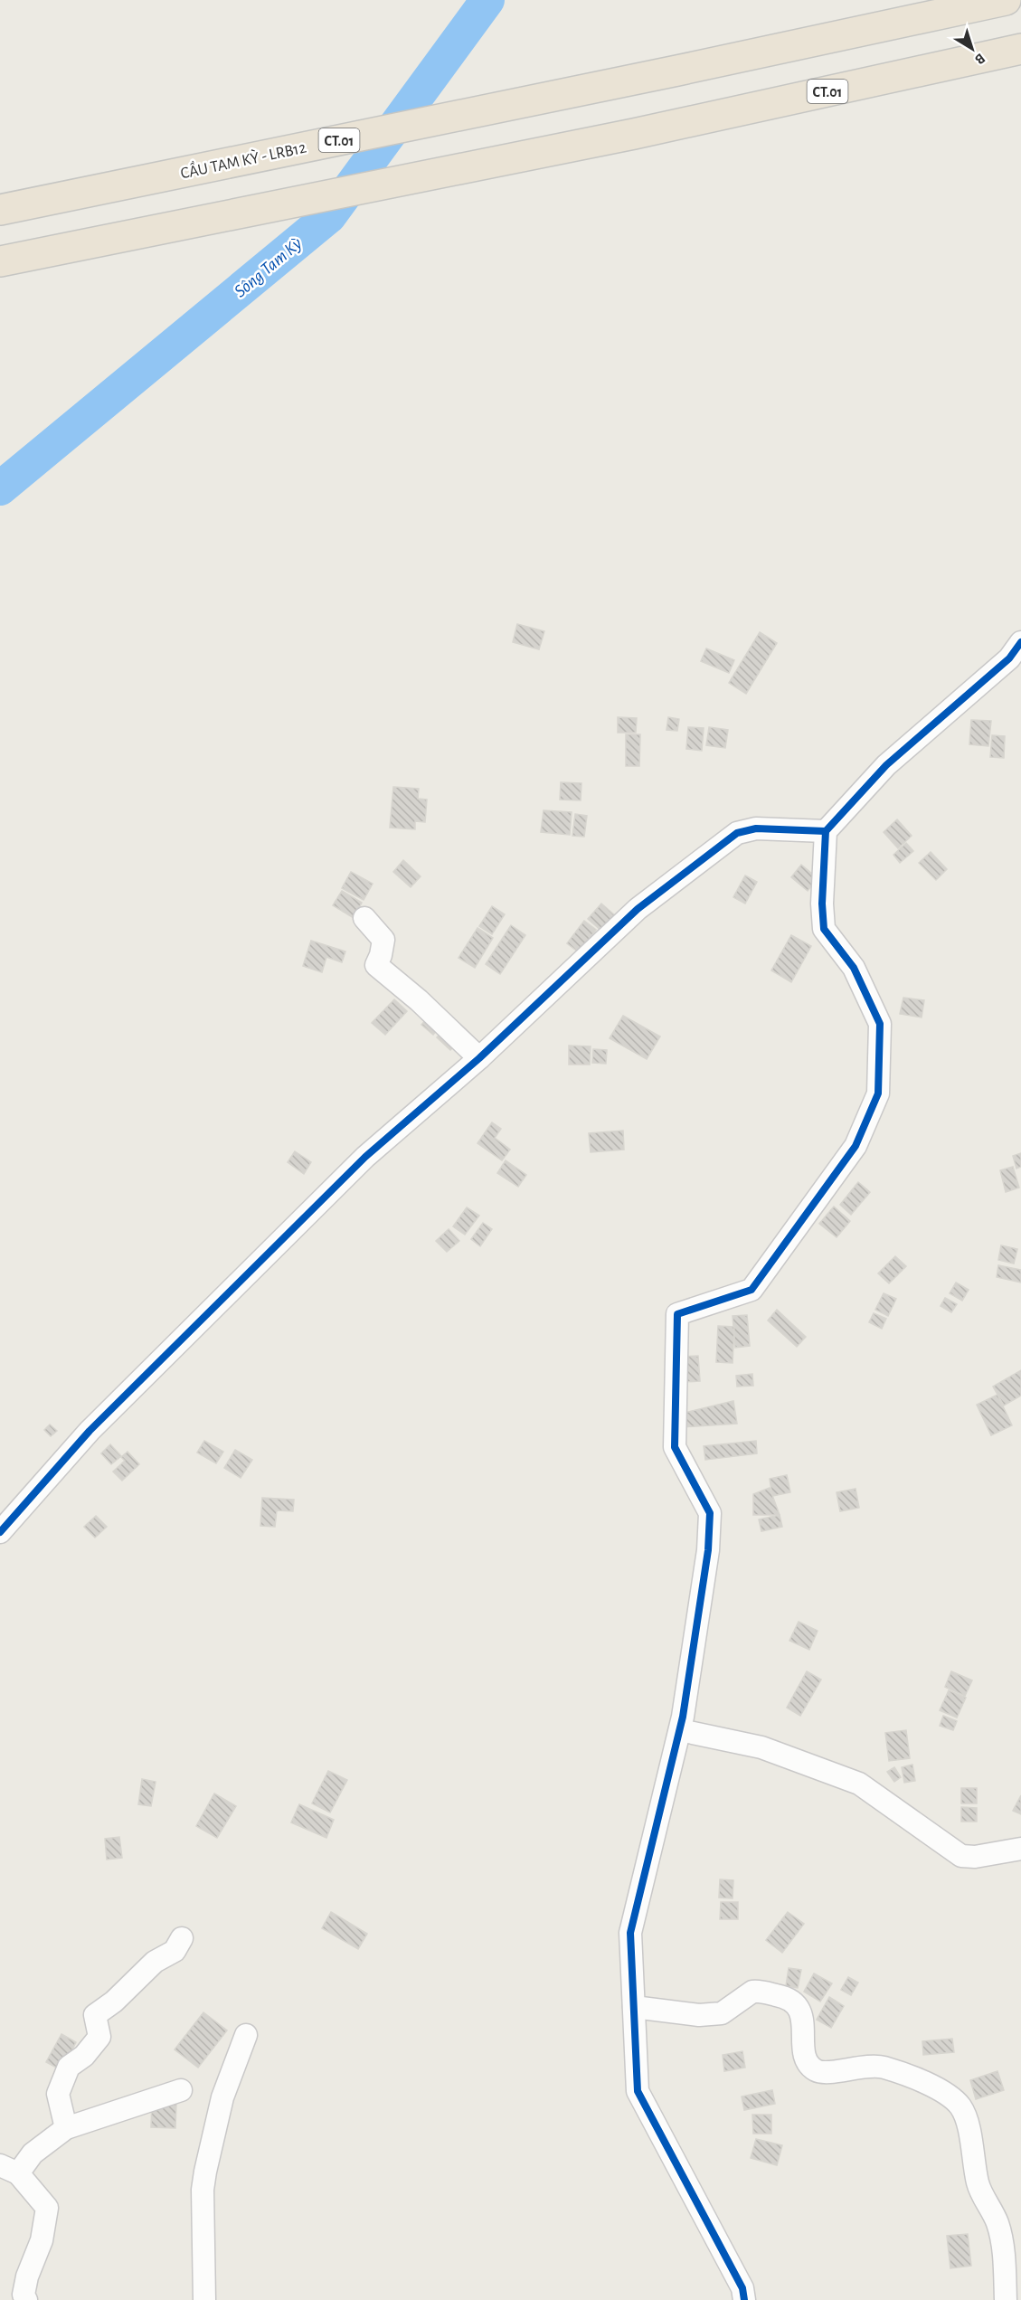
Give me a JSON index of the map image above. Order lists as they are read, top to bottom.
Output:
{
  "streets": {
    "highway": ["CT.01", "CẦU TAM KỲ - LRB12"]
  },
  "water": ["Sông Tam Kỳ"],
  "north": "bottom right"
}
